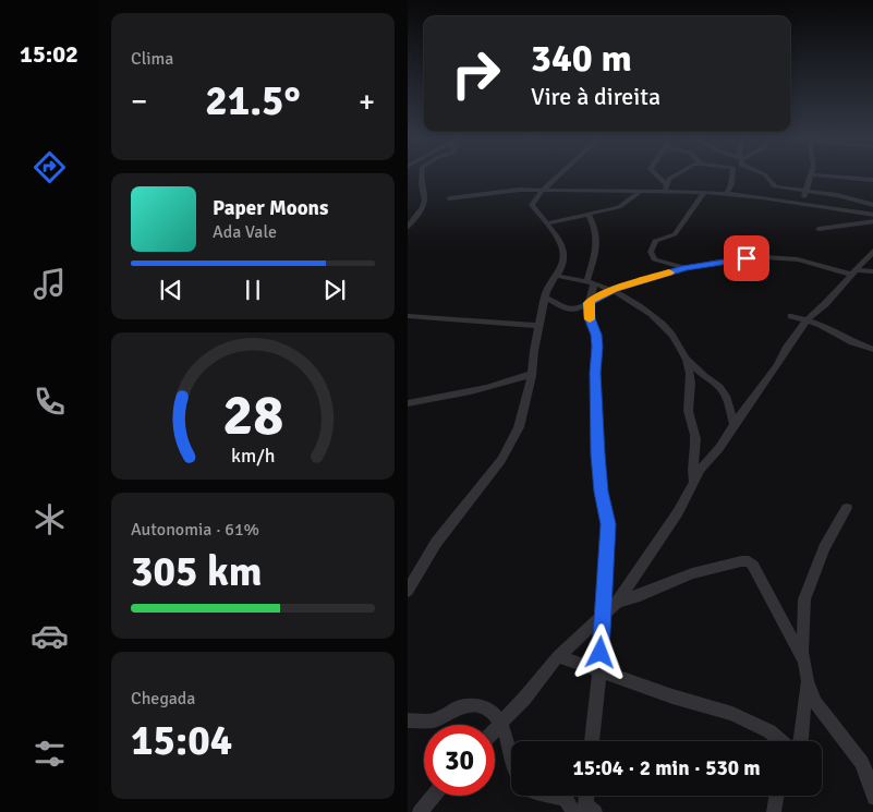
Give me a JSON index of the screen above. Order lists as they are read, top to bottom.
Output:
{
  "page": {
    "tabs": "15:02",
    "tile": [
      "Clima",
      ["Autonomia · 61%", "305 km"],
      ["Chegada", "15:04"]
    ],
    "turn": ["340 m", "Vire à direita"],
    "heat": ["−", "21.5°", "+"],
    "song": ["Paper Moons", "Ada Vale"],
    "limit": "30",
    "trip": "15:04 · 2 min · 530 m",
    "gauge": ["28", "km/h"]
  }
}
